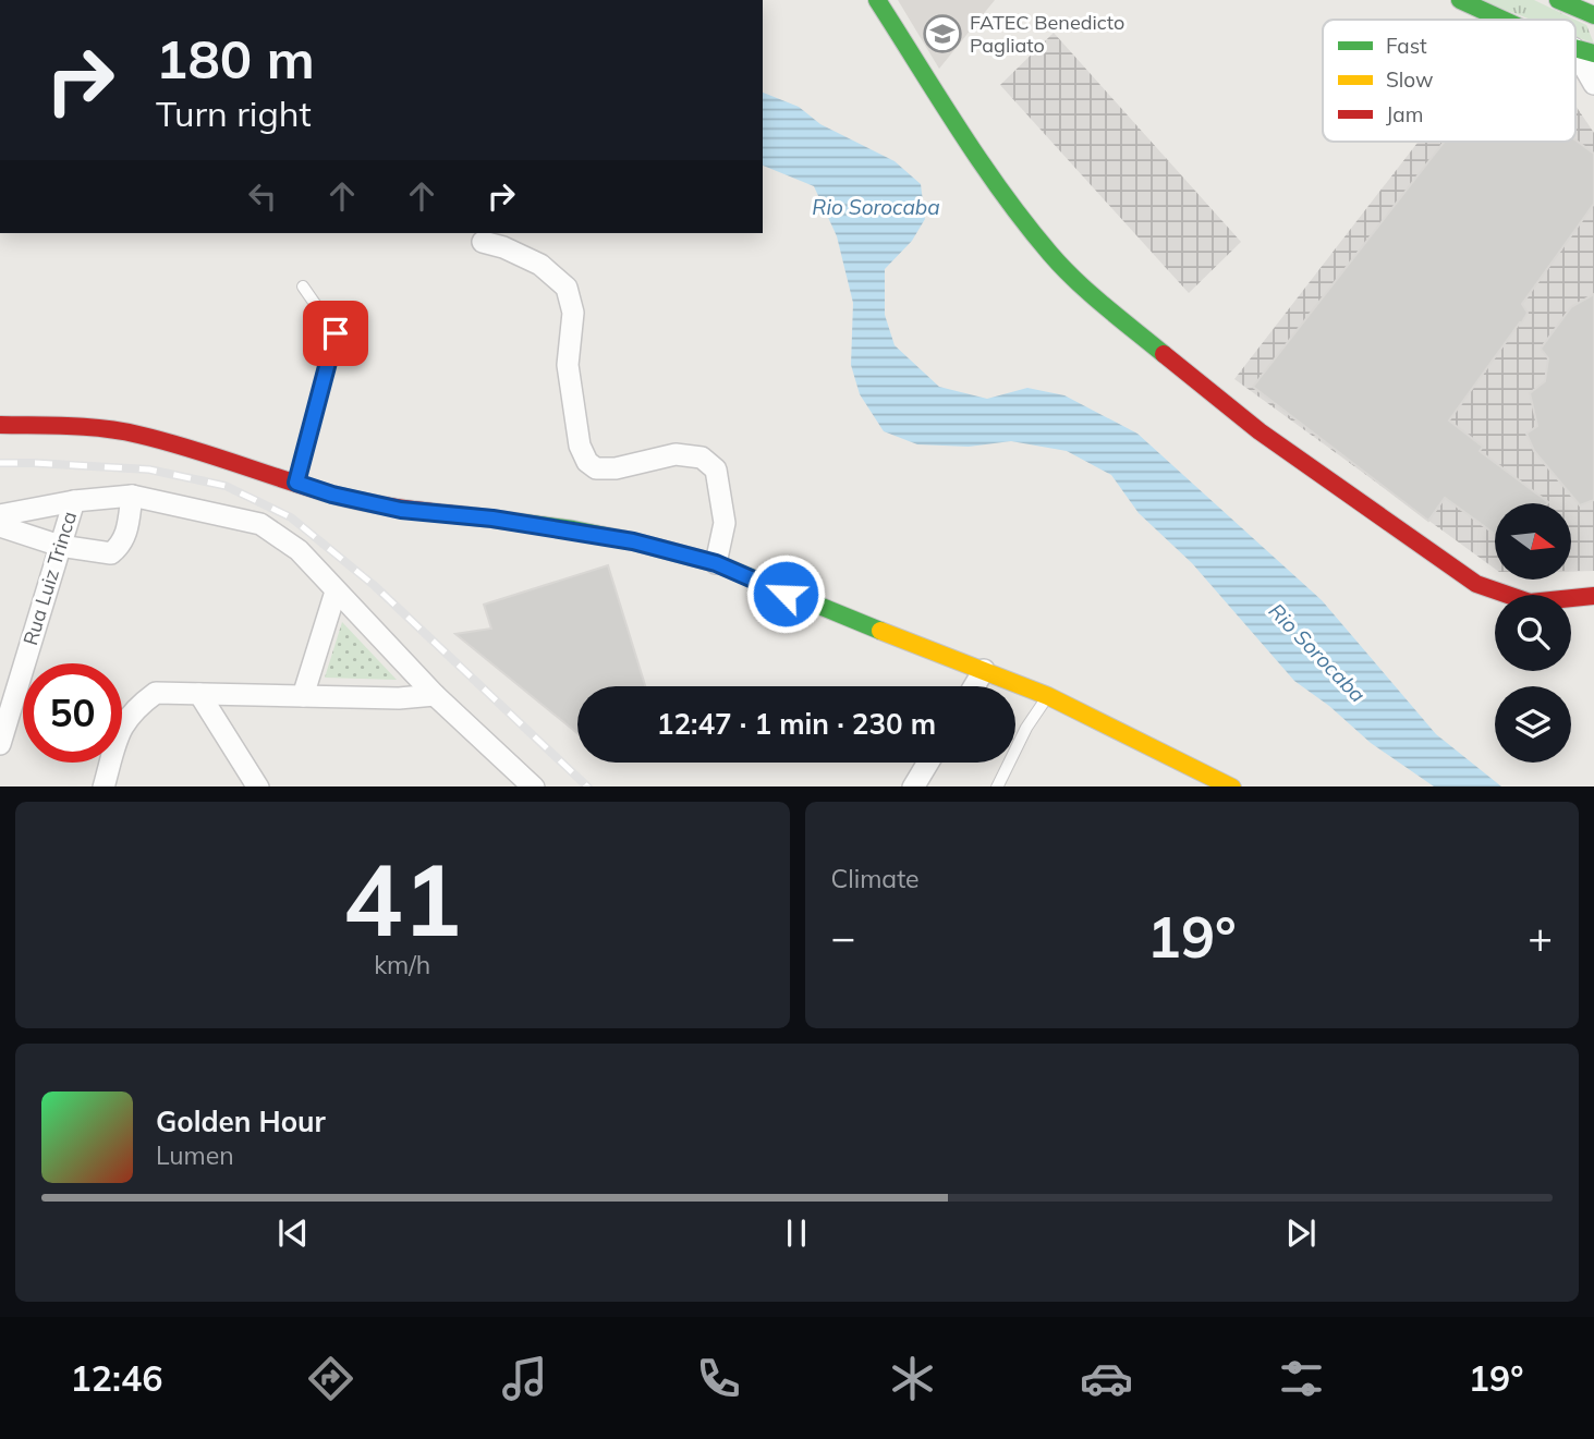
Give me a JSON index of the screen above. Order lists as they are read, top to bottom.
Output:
{
  "streets": {
    "street": ["Rua Luiz Trinca"]
  },
  "water": ["Rio Sorocaba"],
  "places": {
    "school or university": ["FATEC Benedicto Pagliato"]
  },
  "legend": ["Fast", "Slow", "Jam"],
  "north": "right",
  "page": {
    "turn": ["180 m", "Turn right"],
    "limit": "50",
    "trip": "12:47 · 1 min · 230 m",
    "tile": [
      ["41", "km/h"],
      "Climate"
    ],
    "heat": ["−", "19°", "+"],
    "song": ["Golden Hour", "Lumen"],
    "tabs": ["12:46", "19°"]
  }
}
